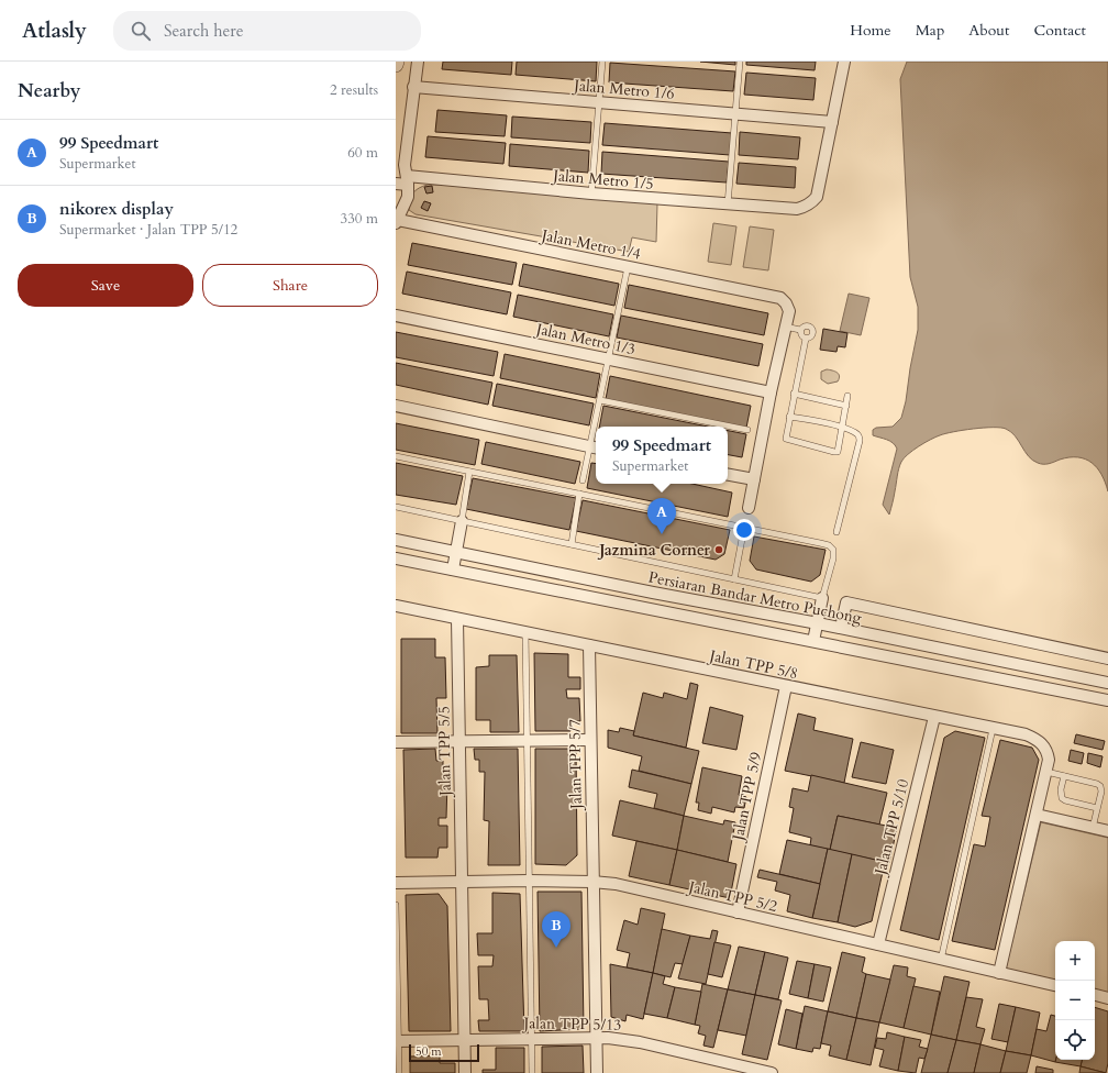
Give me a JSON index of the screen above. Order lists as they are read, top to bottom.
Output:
{
  "streets": {
    "street": [
      "Jalan Metro 1/6",
      "Jalan Metro 1/5",
      "Jalan Metro 1/4",
      "Jalan Metro 1/3",
      "Persiaran Bandar Metro Puchong",
      "Jalan TPP 5/8",
      "Jalan TPP 5/5",
      "Jalan TPP 5/7",
      "Jalan TPP 5/9",
      "Jalan TPP 5/10",
      "Jalan TPP 5/2",
      "Jalan TPP 5/13"
    ]
  },
  "crossings": [
    ["Jalan Metro 1/6", "Jalan Metro 1/5"],
    ["Jalan TPP 5/8", "Jalan TPP 5/5"],
    ["Jalan TPP 5/8", "Jalan TPP 5/7"],
    ["Jalan TPP 5/8", "Jalan TPP 5/9"],
    ["Jalan TPP 5/8", "Jalan TPP 5/10"],
    ["Jalan TPP 5/8", "Jalan TPP 5/2"],
    ["Jalan TPP 5/5", "Jalan TPP 5/2"],
    ["Jalan TPP 5/5", "Jalan TPP 5/13"],
    ["Jalan TPP 5/7", "Jalan TPP 5/2"],
    ["Jalan TPP 5/7", "Jalan TPP 5/13"],
    ["Jalan TPP 5/9", "Jalan TPP 5/2"],
    ["Jalan TPP 5/10", "Jalan TPP 5/2"]
  ],
  "places": ["Jazmina Corner"],
  "scale_bar": "50 m",
  "page": {
    "header": "Atlasly",
    "search": "Search here",
    "nav": [
      "Home",
      "Map",
      "About",
      "Contact"
    ],
    "heading": ["Nearby", "2 results"],
    "list": [
      {
        "mark": "A",
        "name": "99 Speedmart",
        "note": "Supermarket",
        "value": "60 m"
      },
      {
        "mark": "B",
        "name": "nikorex display",
        "note": "Supermarket · Jalan TPP 5/12",
        "value": "330 m"
      }
    ],
    "buttons": ["Save", "Share"],
    "popup": ["99 Speedmart", "Supermarket"],
    "pins": ["A", "B"],
    "map_buttons": ["+", "−"],
    "scale": "50 m"
  }
}
